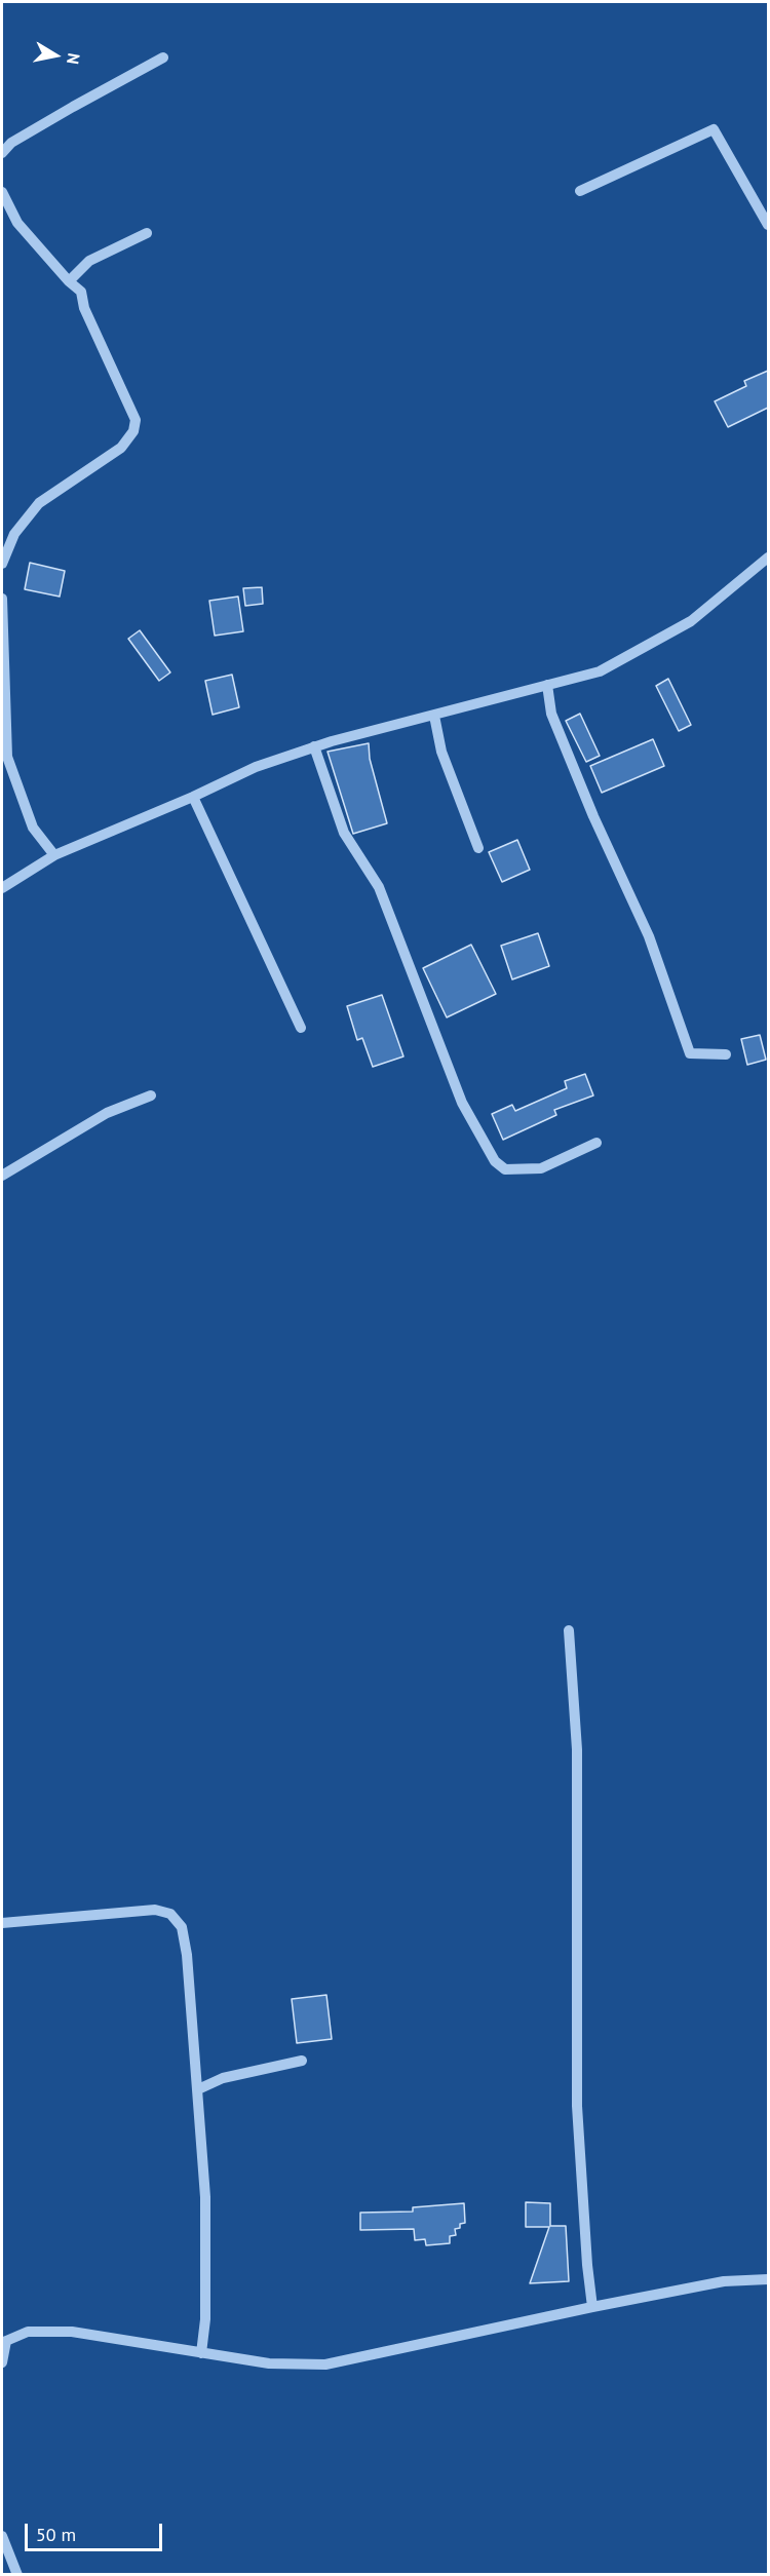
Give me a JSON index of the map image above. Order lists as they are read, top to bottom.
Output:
{
  "scale_bar": "50 m",
  "north": "right"
}
